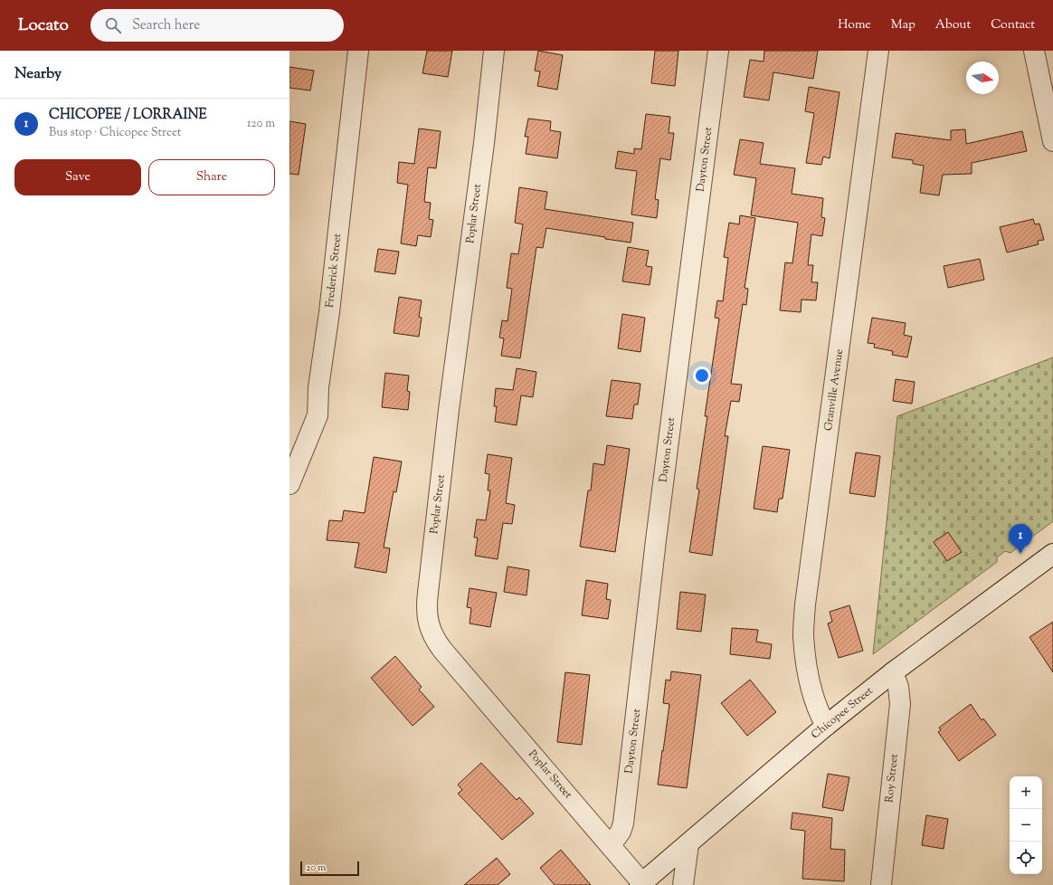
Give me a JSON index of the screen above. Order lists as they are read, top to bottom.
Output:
{
  "streets": {
    "street": [
      "Dayton Street",
      "Poplar Street",
      "Frederick Street",
      "Granville Avenue",
      "Chicopee Street",
      "Roy Street"
    ]
  },
  "crossings": [
    ["Dayton Street", "Poplar Street"],
    ["Poplar Street", "Chicopee Street"],
    ["Granville Avenue", "Chicopee Street"],
    ["Chicopee Street", "Roy Street"]
  ],
  "scale_bar": "20 m",
  "north": "right",
  "page": {
    "header": "Locato",
    "search": "Search here",
    "nav": [
      "Home",
      "Map",
      "About",
      "Contact"
    ],
    "heading": "Nearby",
    "list": [
      {
        "mark": "1",
        "name": "CHICOPEE / LORRAINE",
        "note": "Bus stop · Chicopee Street",
        "value": "120 m"
      }
    ],
    "buttons": ["Save", "Share"],
    "pins": "1",
    "map_buttons": ["+", "−"],
    "scale": "20 m"
  }
}
